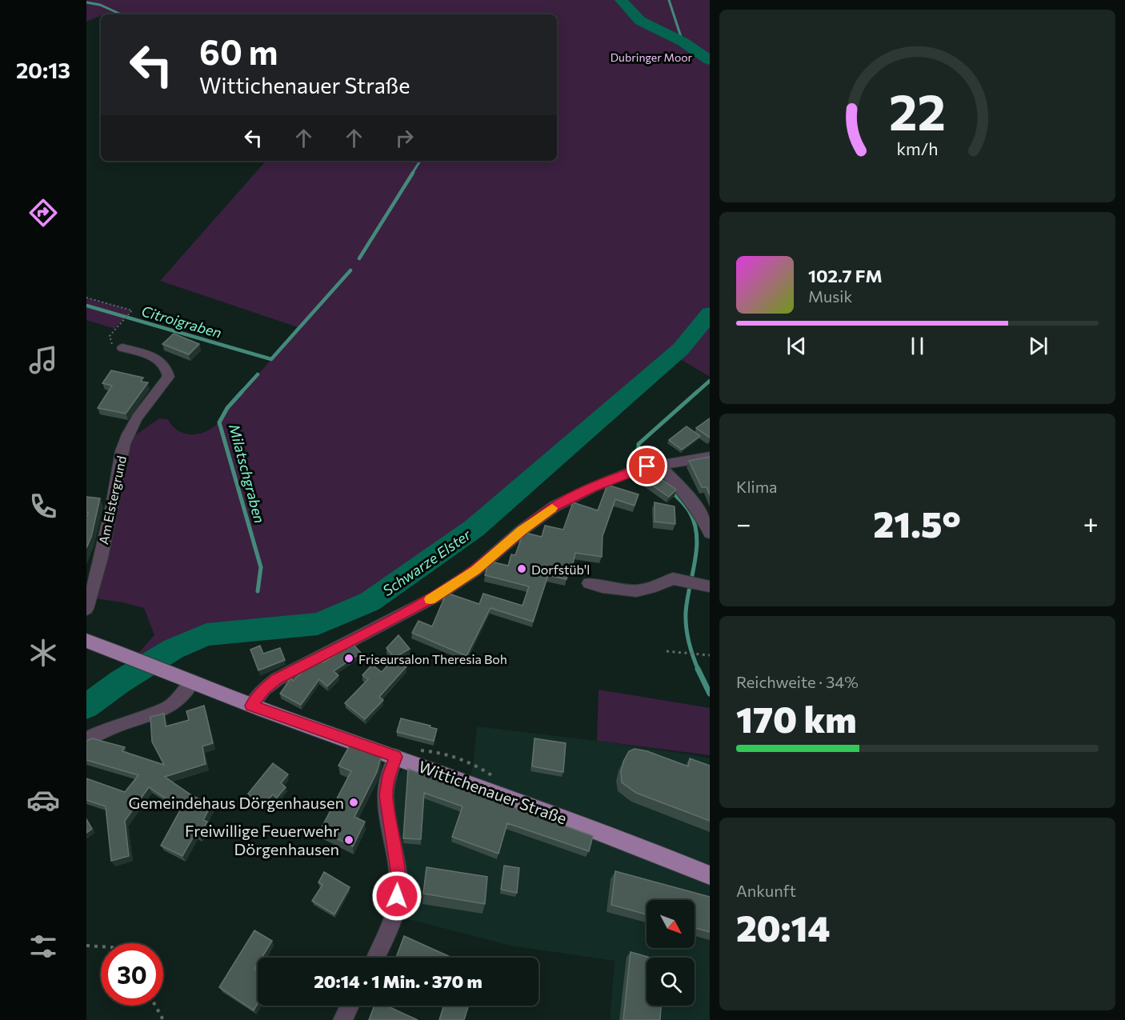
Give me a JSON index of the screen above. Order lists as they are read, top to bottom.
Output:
{
  "streets": {
    "main road": ["Wittichenauer Straße"],
    "street": ["Am Elstergrund"]
  },
  "water": ["Citroigraben", "Milatschgraben", "Schwarze Elster"],
  "parks": ["Dubringer Moor"],
  "places": [
    "Dorfstüb'l",
    "Friseursalon Theresia Boh",
    "Gemeindehaus Dörgenhausen",
    "Freiwillige Feuerwehr Dörgenhausen"
  ],
  "north": "bottom right",
  "page": {
    "tabs": "20:13",
    "turn": ["60 m", "Wittichenauer Straße"],
    "song": ["102.7 FM", "Musik"],
    "tile": [
      "Klima",
      ["Reichweite · 34%", "170 km"],
      ["Ankunft", "20:14"]
    ],
    "heat": ["−", "21.5°", "+"],
    "limit": "30",
    "trip": "20:14 · 1 Min. · 370 m",
    "gauge": ["22", "km/h"]
  }
}
